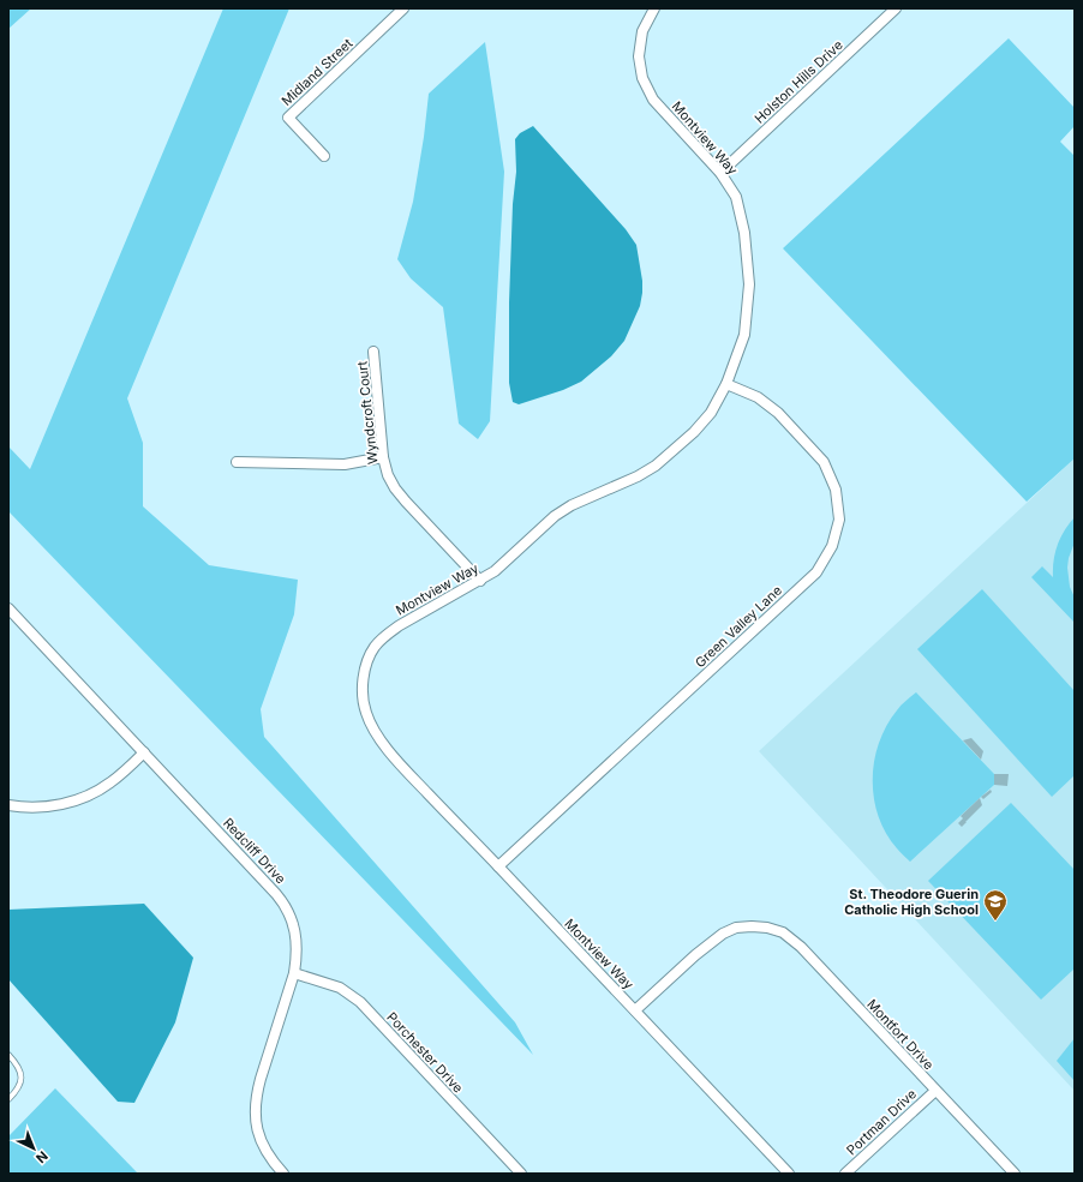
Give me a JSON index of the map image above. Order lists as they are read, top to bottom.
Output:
{
  "streets": {
    "street": [
      "Midland Street",
      "Holston Hills Drive",
      "Montview Way",
      "Wyndcroft Court",
      "Green Valley Lane",
      "Redcliff Drive",
      "Montfort Drive",
      "Porchester Drive",
      "Portman Drive"
    ]
  },
  "crossings": [
    ["Holston Hills Drive", "Montview Way"],
    ["Montview Way", "Wyndcroft Court"],
    ["Montview Way", "Green Valley Lane"],
    ["Montview Way", "Montfort Drive"],
    ["Redcliff Drive", "Porchester Drive"],
    ["Montfort Drive", "Portman Drive"]
  ],
  "places": {
    "school or university": ["St. Theodore Guerin Catholic High School"]
  },
  "north": "bottom right"
}
